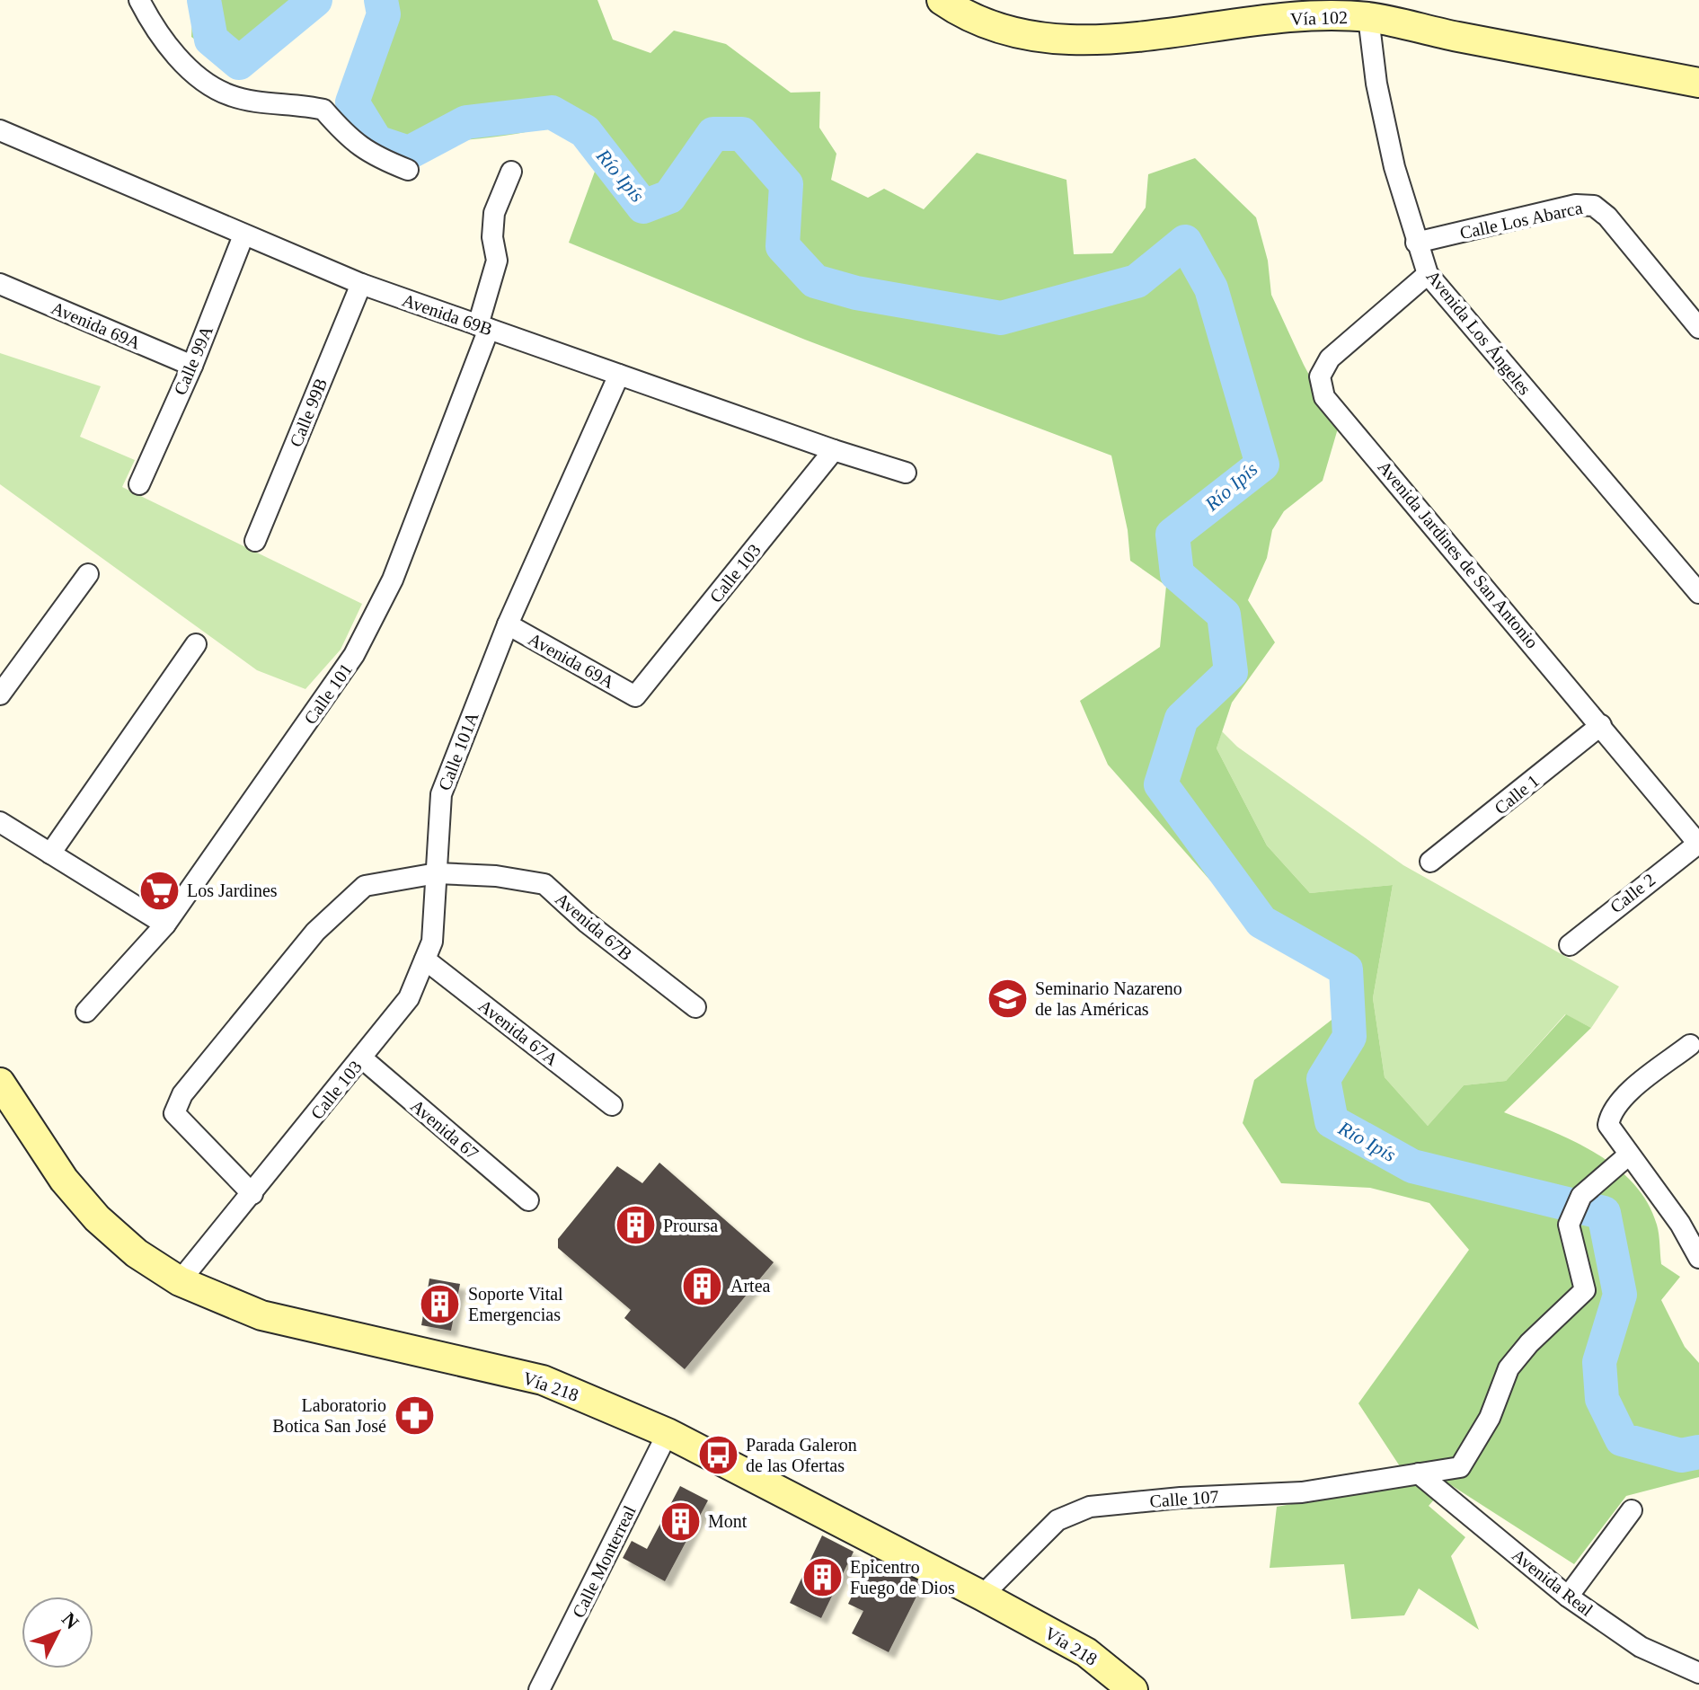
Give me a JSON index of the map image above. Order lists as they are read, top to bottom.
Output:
{
  "streets": {
    "main road": ["Vía 102", "Vía 218"],
    "street": [
      "Calle Los Abarca",
      "Avenida 69B",
      "Avenida 69A",
      "Avenida Los Ángeles",
      "Calle 99A",
      "Calle 99B",
      "Avenida Jardines de San Antonio",
      "Calle 103",
      "Calle 101",
      "Calle 101A",
      "Calle 1",
      "Calle 2",
      "Avenida 67B",
      "Avenida 67A",
      "Avenida 67",
      "Calle 107",
      "Calle Monterreal",
      "Avenida Real"
    ]
  },
  "crossings": [
    ["Vía 102", "Avenida Los Ángeles"],
    ["Calle Los Abarca", "Avenida Los Ángeles"],
    ["Avenida 69B", "Calle 99A"],
    ["Avenida 69B", "Calle 99B"],
    ["Avenida 69B", "Calle 103"],
    ["Avenida 69B", "Calle 101"],
    ["Avenida 69B", "Calle 101A"],
    ["Avenida 69A", "Calle 99A"],
    ["Avenida 69A", "Calle 103"],
    ["Avenida 69A", "Calle 101A"],
    ["Avenida Los Ángeles", "Avenida Jardines de San Antonio"],
    ["Avenida Jardines de San Antonio", "Calle 1"],
    ["Avenida Jardines de San Antonio", "Calle 2"],
    ["Calle 103", "Calle 101A"],
    ["Calle 103", "Avenida 67B"],
    ["Calle 103", "Avenida 67A"],
    ["Calle 103", "Avenida 67"],
    ["Calle 103", "Vía 218"],
    ["Calle 101A", "Avenida 67B"],
    ["Vía 218", "Calle 107"],
    ["Vía 218", "Calle Monterreal"],
    ["Calle 107", "Avenida Real"]
  ],
  "water": ["Río Ipís"],
  "places": {
    "supermarket": ["Los Jardines"],
    "school or university": ["Seminario Nazareno de las Américas"],
    "building": [
      "Proursa",
      "Artea",
      "Soporte Vital Emergencias",
      "Mont",
      "Epicentro Fuego de Dios"
    ],
    "pharmacy": ["Laboratorio Botica San José"],
    "bus stop": ["Parada Galeron de las Ofertas"]
  },
  "north": "top right"
}
